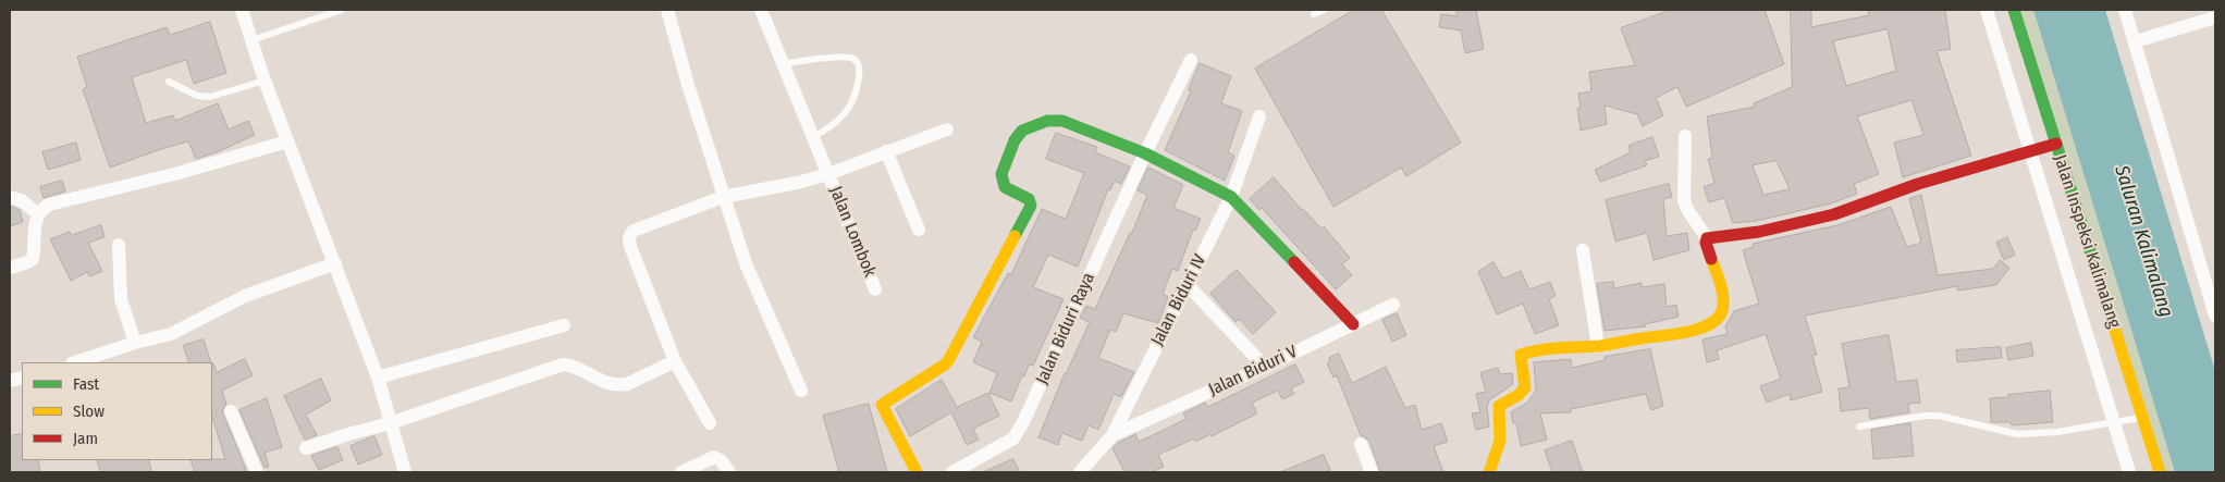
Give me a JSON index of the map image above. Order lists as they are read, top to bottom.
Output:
{
  "streets": {
    "street": [
      "Jalan Lombok",
      "Jalan Inspeksi Kalimalang",
      "Jalan Biduri IV",
      "Jalan Biduri Raya",
      "Jalan Biduri V"
    ]
  },
  "crossings": [
    ["Jalan Biduri IV", "Jalan Biduri V"]
  ],
  "water": ["Saluran Kalimalang"],
  "legend": ["Fast", "Slow", "Jam"]
}
